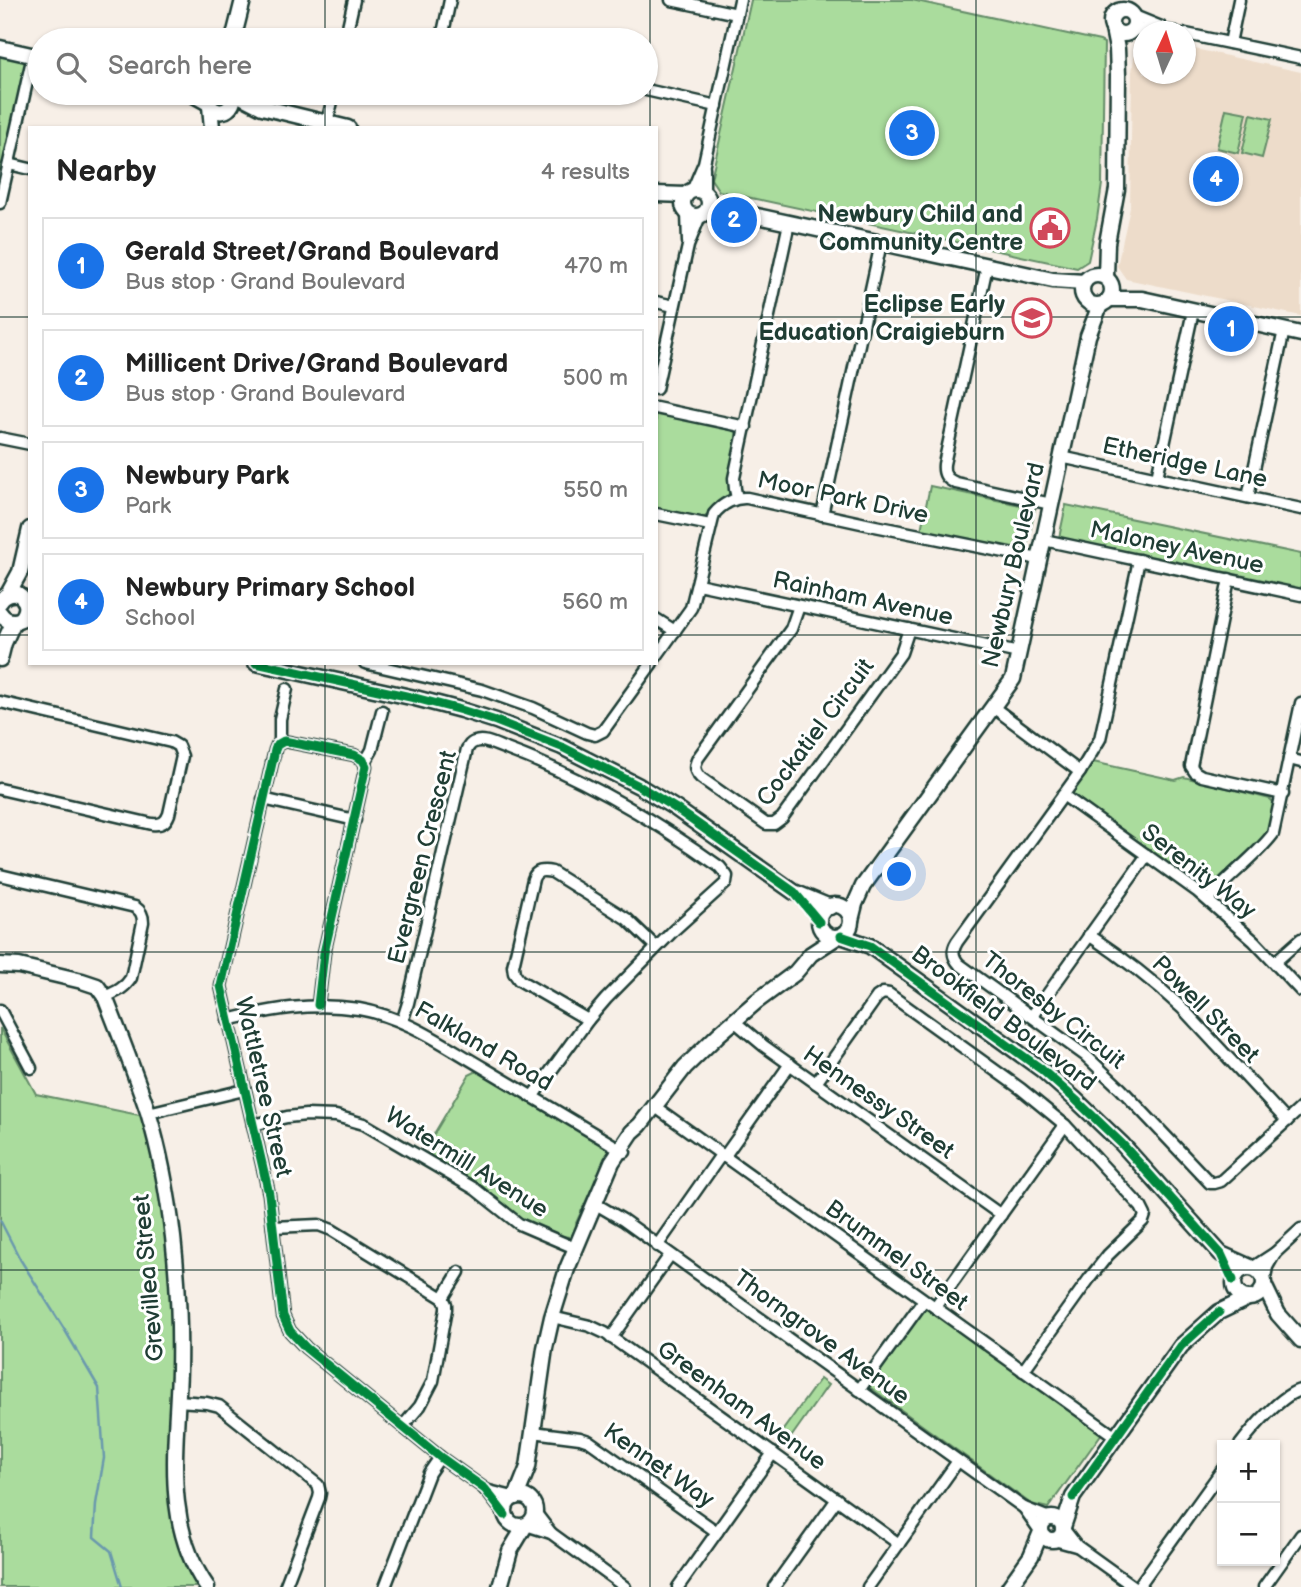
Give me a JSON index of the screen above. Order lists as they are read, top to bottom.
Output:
{
  "streets": {
    "street": [
      "Etheridge Lane",
      "Moor Park Drive",
      "Maloney Avenue",
      "Newbury Boulevard",
      "Rainham Avenue",
      "Cockatiel Circuit",
      "Evergreen Crescent",
      "Serenity Way",
      "Powell Street",
      "Thoresby Circuit",
      "Brookfield Boulevard",
      "Falkland Road",
      "Wattletree Street",
      "Hennessy Street",
      "Watermill Avenue",
      "Brummel Street",
      "Grevillea Street",
      "Thorngrove Avenue",
      "Greenham Avenue",
      "Kennet Way"
    ]
  },
  "crossings": [
    ["Etheridge Lane", "Newbury Boulevard"],
    ["Moor Park Drive", "Newbury Boulevard"],
    ["Maloney Avenue", "Newbury Boulevard"],
    ["Maloney Avenue", "Thoresby Circuit"],
    ["Newbury Boulevard", "Rainham Avenue"],
    ["Newbury Boulevard", "Brookfield Boulevard"],
    ["Rainham Avenue", "Cockatiel Circuit"],
    ["Evergreen Crescent", "Falkland Road"],
    ["Serenity Way", "Thoresby Circuit"],
    ["Powell Street", "Thoresby Circuit"],
    ["Falkland Road", "Wattletree Street"],
    ["Wattletree Street", "Watermill Avenue"]
  ],
  "places": {
    "public building": ["Newbury Child and Community Centre"],
    "school or university": ["Eclipse Early Education Craigieburn"]
  },
  "north": "top",
  "page": {
    "search": "Search here",
    "pins": [
      "3",
      "4",
      "2",
      "1"
    ],
    "heading": ["Nearby", "4 results"],
    "list": [
      {
        "mark": "1",
        "name": "Gerald Street/Grand Boulevard",
        "note": "Bus stop · Grand Boulevard",
        "value": "470 m"
      },
      {
        "mark": "2",
        "name": "Millicent Drive/Grand Boulevard",
        "note": "Bus stop · Grand Boulevard",
        "value": "500 m"
      },
      {
        "mark": "3",
        "name": "Newbury Park",
        "note": "Park",
        "value": "550 m"
      },
      {
        "mark": "4",
        "name": "Newbury Primary School",
        "note": "School",
        "value": "560 m"
      }
    ],
    "map_buttons": ["+", "−"]
  }
}
